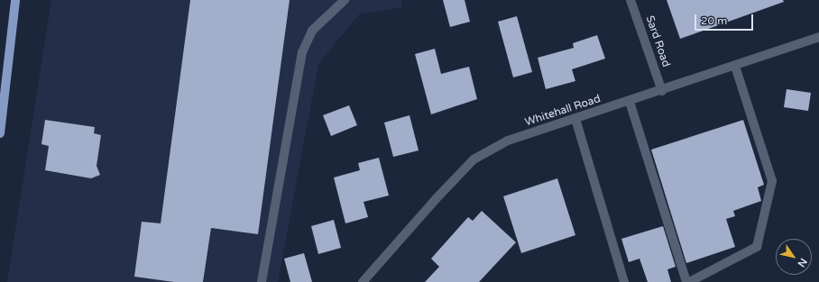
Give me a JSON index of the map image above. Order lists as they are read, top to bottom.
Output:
{
  "streets": {
    "street": ["Sard Road", "Whitehall Road"]
  },
  "crossings": [
    ["Sard Road", "Whitehall Road"]
  ],
  "scale_bar": "20 m",
  "north": "bottom right"
}
